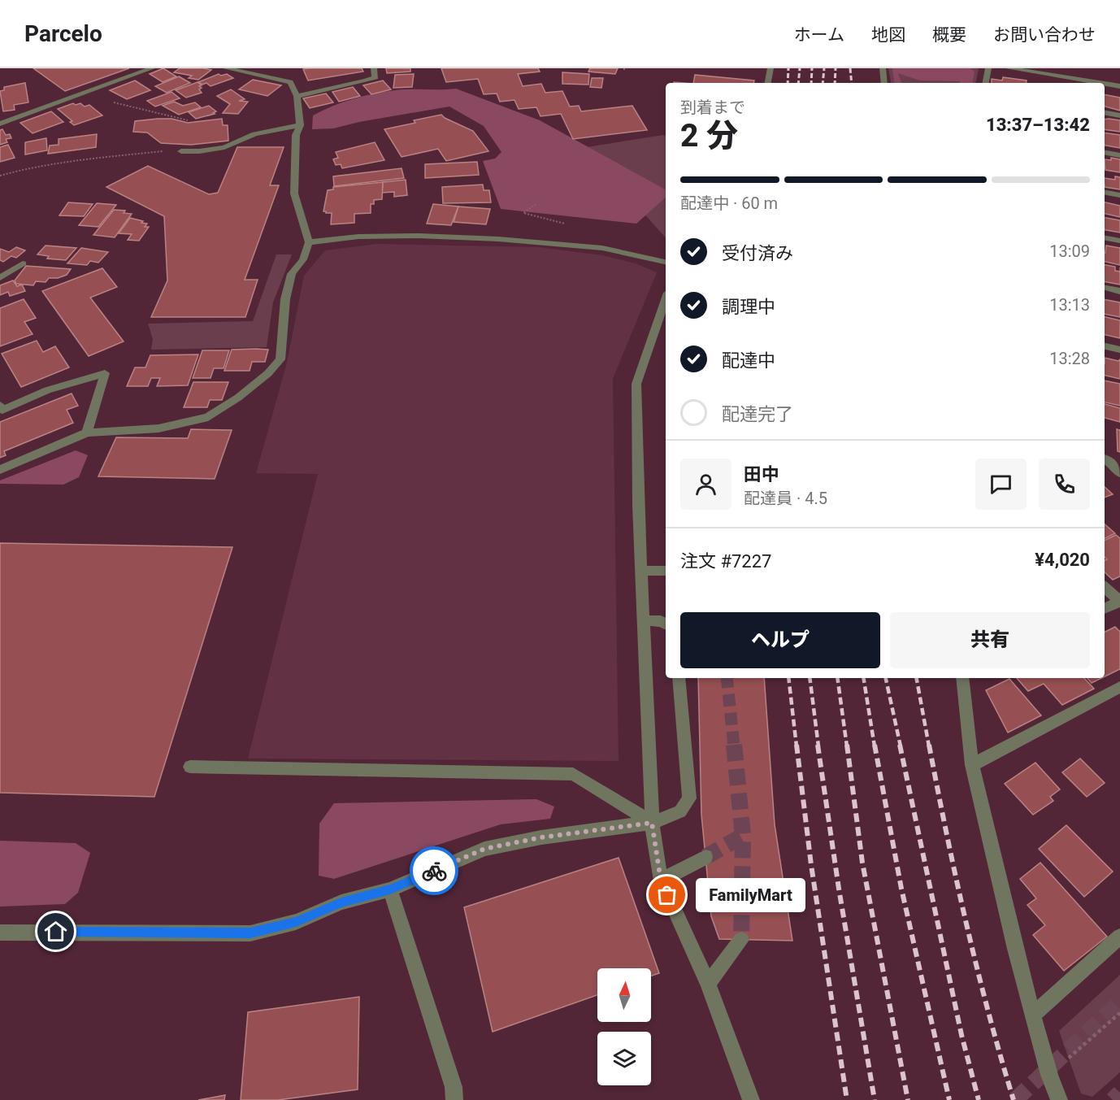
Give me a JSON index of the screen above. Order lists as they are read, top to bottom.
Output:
{
  "places": ["FamilyMart"],
  "north": "top",
  "page": {
    "header": "Parcelo",
    "nav": [
      "ホーム",
      "地図",
      "概要",
      "お問い合わせ"
    ],
    "heading": ["2 分", "到着まで", "13:37–13:42"],
    "panel": [
      "田中",
      "配達員 · 4.5",
      "注文 #7227",
      "¥4,020"
    ],
    "bar": "配達中 · 60 m",
    "list": [
      ["受付済み", "13:09"],
      ["調理中", "13:13"],
      ["配達中", "13:28"],
      "配達完了"
    ],
    "buttons": ["ヘルプ", "共有"],
    "bubble": "FamilyMart"
  }
}
